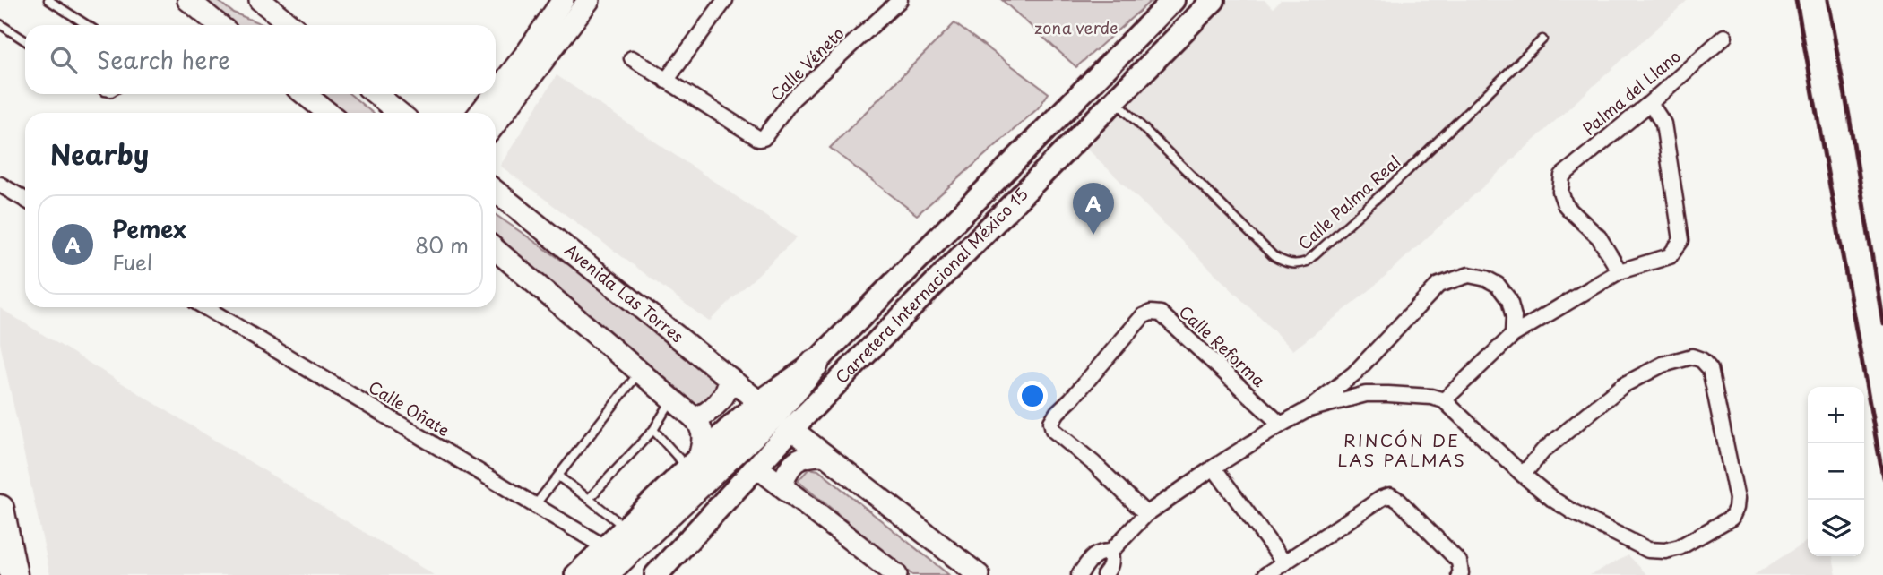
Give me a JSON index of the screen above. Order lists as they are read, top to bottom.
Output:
{
  "streets": {
    "main road": ["Carretera Internacional México 15"],
    "street": [
      "Calle Véneto",
      "Palma del Llano",
      "Avenida Las Torres",
      "Calle Reforma",
      "Calle Oñate"
    ],
    "lane": ["Calle Palma Real"]
  },
  "crossings": [
    ["Calle Palma Real", "Carretera Internacional México 15"],
    ["Carretera Internacional México 15", "Avenida Las Torres"]
  ],
  "districts": ["RINCÓN DE LAS PALMAS"],
  "parks": ["zona verde"],
  "page": {
    "search": "Search here",
    "heading": "Nearby",
    "pins": "A",
    "list": [
      {
        "mark": "A",
        "name": "Pemex",
        "note": "Fuel",
        "value": "80 m"
      }
    ],
    "map_buttons": ["+", "−"]
  }
}
